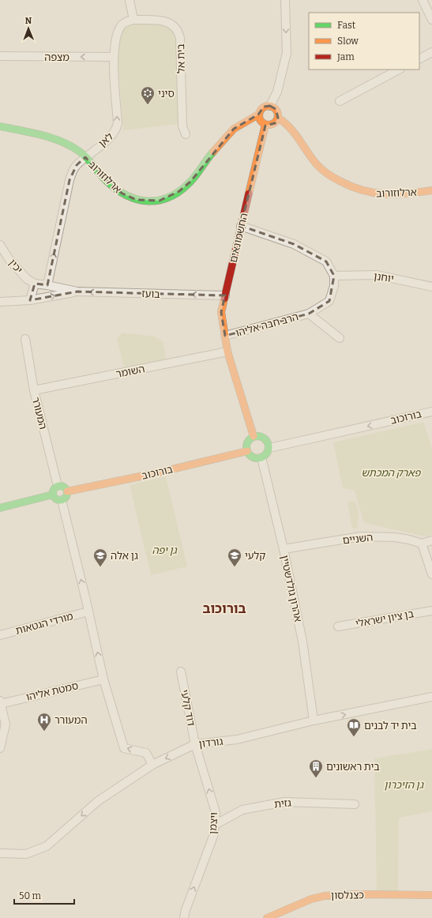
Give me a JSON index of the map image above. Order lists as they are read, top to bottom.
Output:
{
  "streets": {
    "street": [
      "מצפה",
      "בית אל",
      "לאן",
      "ארלוזורוב",
      "החשמונאים",
      "יכין",
      "יוחנן",
      "בועז",
      "הרב חבה אליהו",
      "השומר",
      "המעורר",
      "בורוכוב",
      "השניים",
      "אהרון גולדשטיין",
      "בן ציון ישראלי",
      "מורדי הגטאות",
      "סמטת אליהו",
      "דוד קלעי",
      "גורדון",
      "גזית",
      "ויצמן",
      "כצנלסון"
    ]
  },
  "crossings": [
    ["מצפה", "לאן"],
    ["בית אל", "לאן"],
    ["לאן", "ארלוזורוב"],
    ["לאן", "בועז"],
    ["ארלוזורוב", "החשמונאים"],
    ["החשמונאים", "בועז"],
    ["החשמונאים", "הרב חבה אליהו"],
    ["החשמונאים", "השומר"],
    ["יוחנן", "הרב חבה אליהו"],
    ["השומר", "המעורר"],
    ["המעורר", "בורוכוב"],
    ["בורוכוב", "אהרון גולדשטיין"],
    ["השניים", "אהרון גולדשטיין"],
    ["אהרון גולדשטיין", "גורדון"],
    ["דוד קלעי", "גורדון"],
    ["דוד קלעי", "ויצמן"],
    ["גורדון", "ויצמן"],
    ["גזית", "ויצמן"]
  ],
  "one_way": [
    "מצפה",
    "לאן",
    "בורוכוב",
    "ויצמן"
  ],
  "districts": ["בורוכוב"],
  "parks": ["פארק המכתש", "גן יפה", "גן הזיכרון"],
  "places": {
    "synagogue": ["סיני"],
    "school or university": ["גן אלה", "קלעי"],
    "hospital": ["המעורר"],
    "library": ["בית יד לבנים"],
    "building": ["בית ראשונים"]
  },
  "legend": ["Fast", "Slow", "Jam"],
  "scale_bar": "50 m",
  "north": "top"
}
